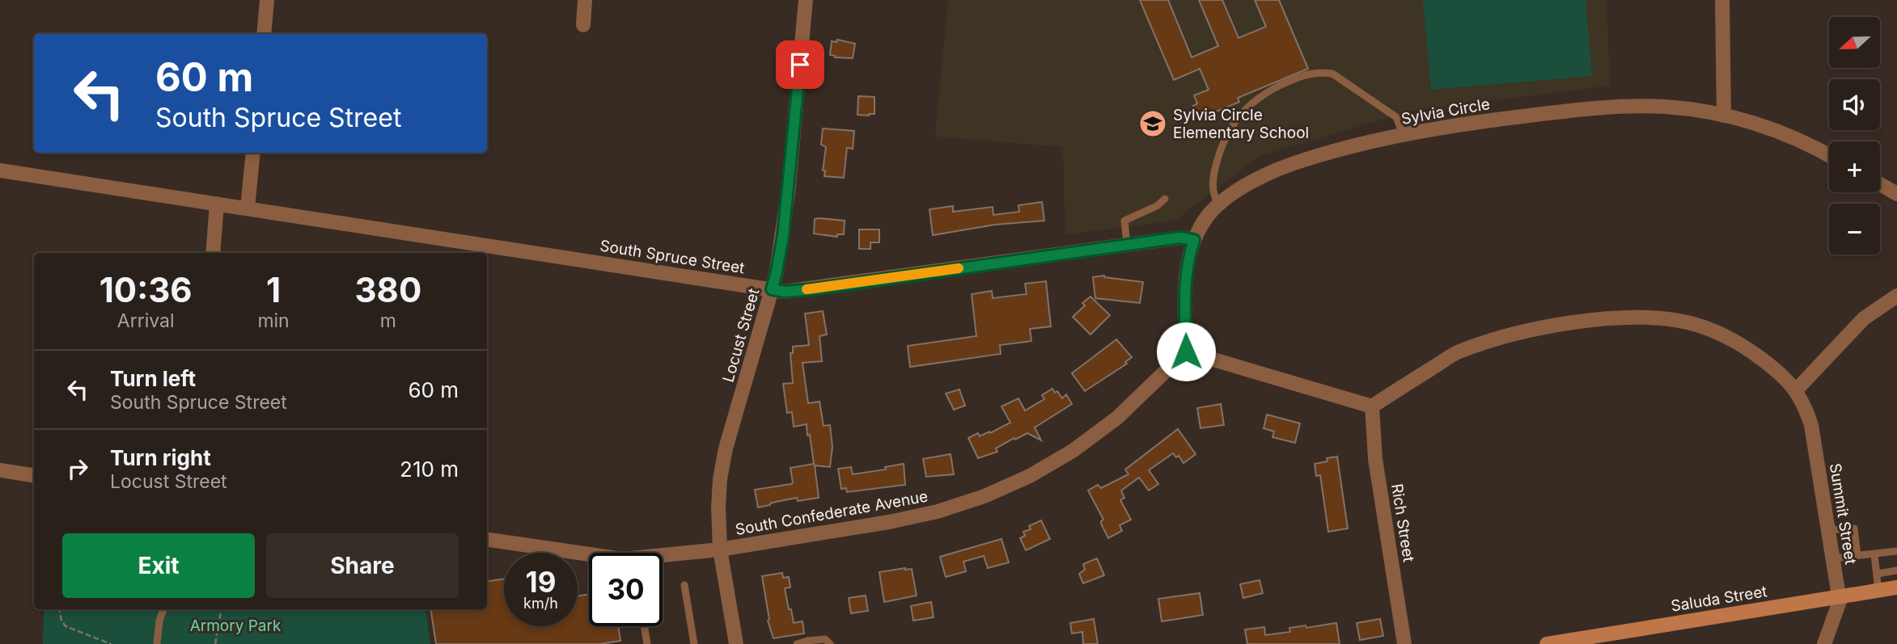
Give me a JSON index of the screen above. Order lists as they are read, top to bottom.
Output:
{
  "streets": {
    "main road": ["Saluda Street"],
    "street": [
      "Sylvia Circle",
      "South Spruce Street",
      "Locust Street",
      "South Confederate Avenue",
      "Summit Street",
      "Rich Street"
    ]
  },
  "crossings": [
    ["Sylvia Circle", "South Spruce Street"],
    ["Sylvia Circle", "South Confederate Avenue"],
    ["South Spruce Street", "Locust Street"],
    ["Locust Street", "South Confederate Avenue"],
    ["Summit Street", "Saluda Street"]
  ],
  "parks": ["Armory Park"],
  "places": {
    "school or university": ["Sylvia Circle Elementary School"]
  },
  "north": "left",
  "page": {
    "map_buttons": ["+", "−"],
    "turn": ["60 m", "South Spruce Street"],
    "eta": [
      "10:36",
      "Arrival",
      "1",
      "min",
      "380",
      "m"
    ],
    "list": [
      {
        "name": "Turn left",
        "note": "South Spruce Street",
        "value": "60 m"
      },
      {
        "name": "Turn right",
        "note": "Locust Street",
        "value": "210 m"
      }
    ],
    "buttons": ["Exit", "Share"],
    "speed": "19 km/h",
    "limit": "30"
  }
}
